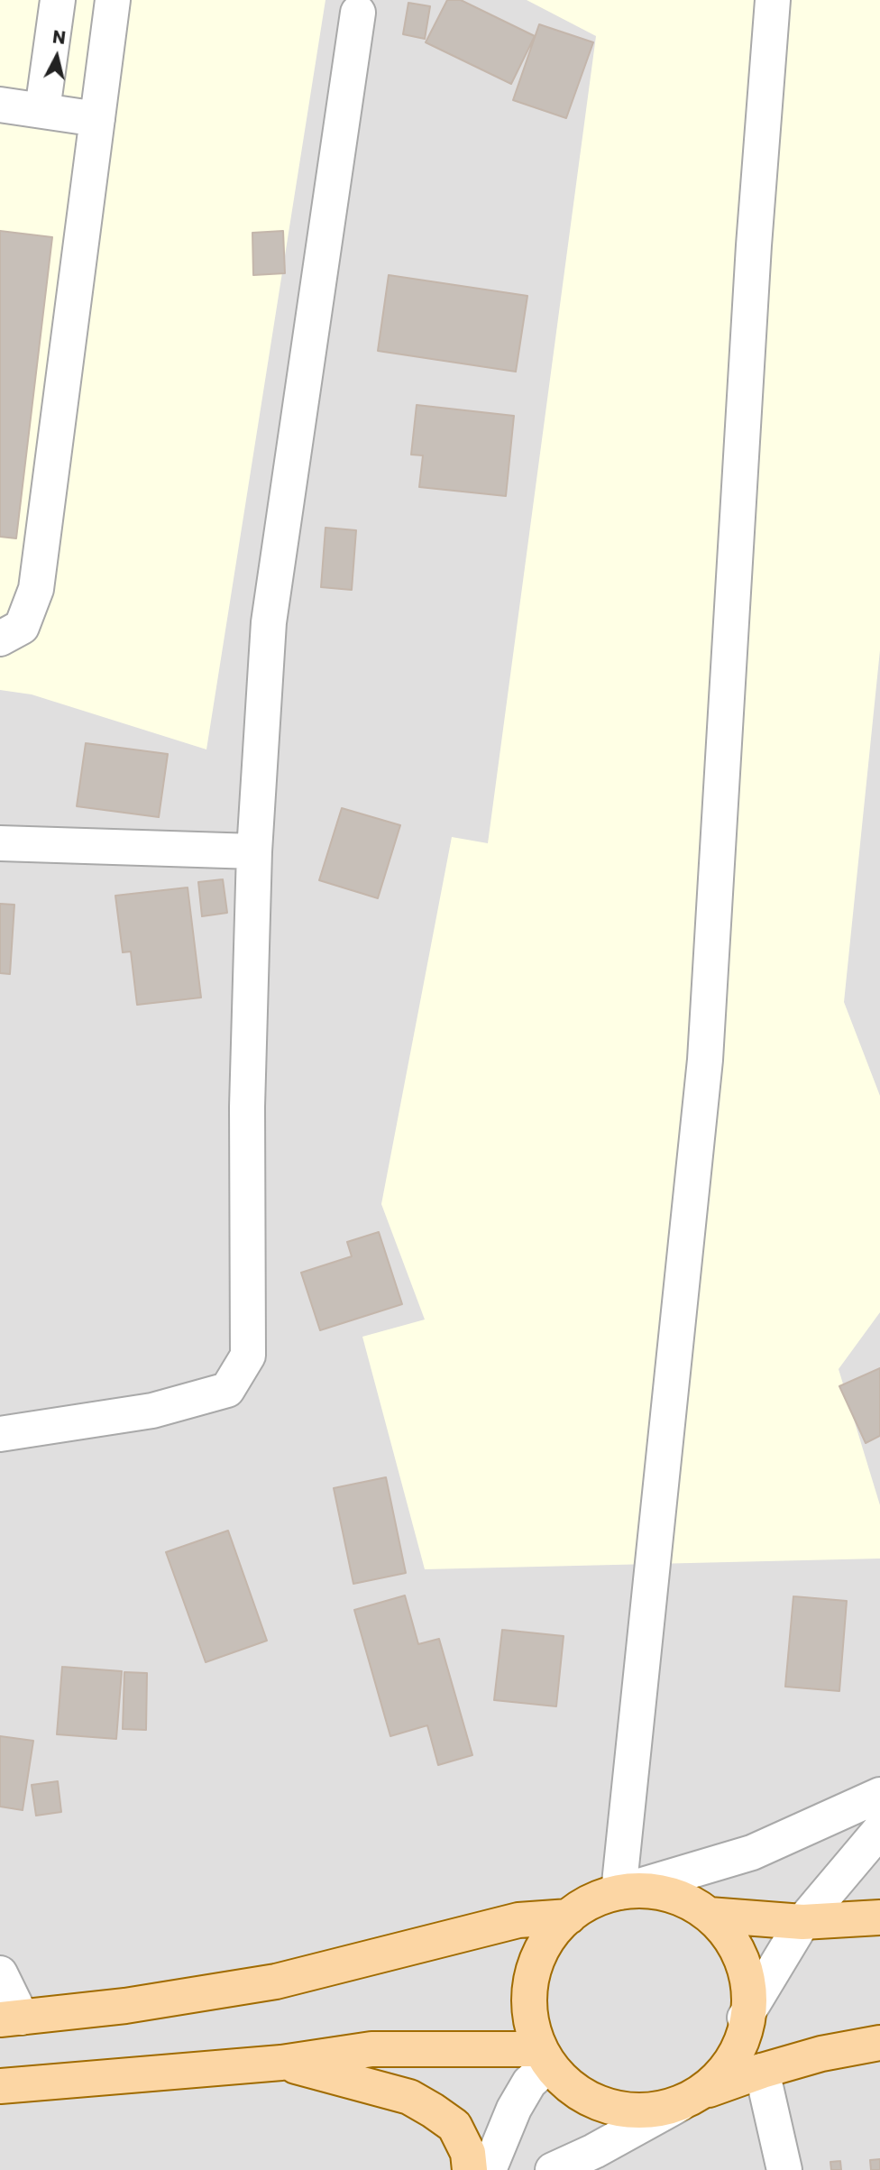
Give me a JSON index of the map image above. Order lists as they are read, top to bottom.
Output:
{
  "north": "top"
}
